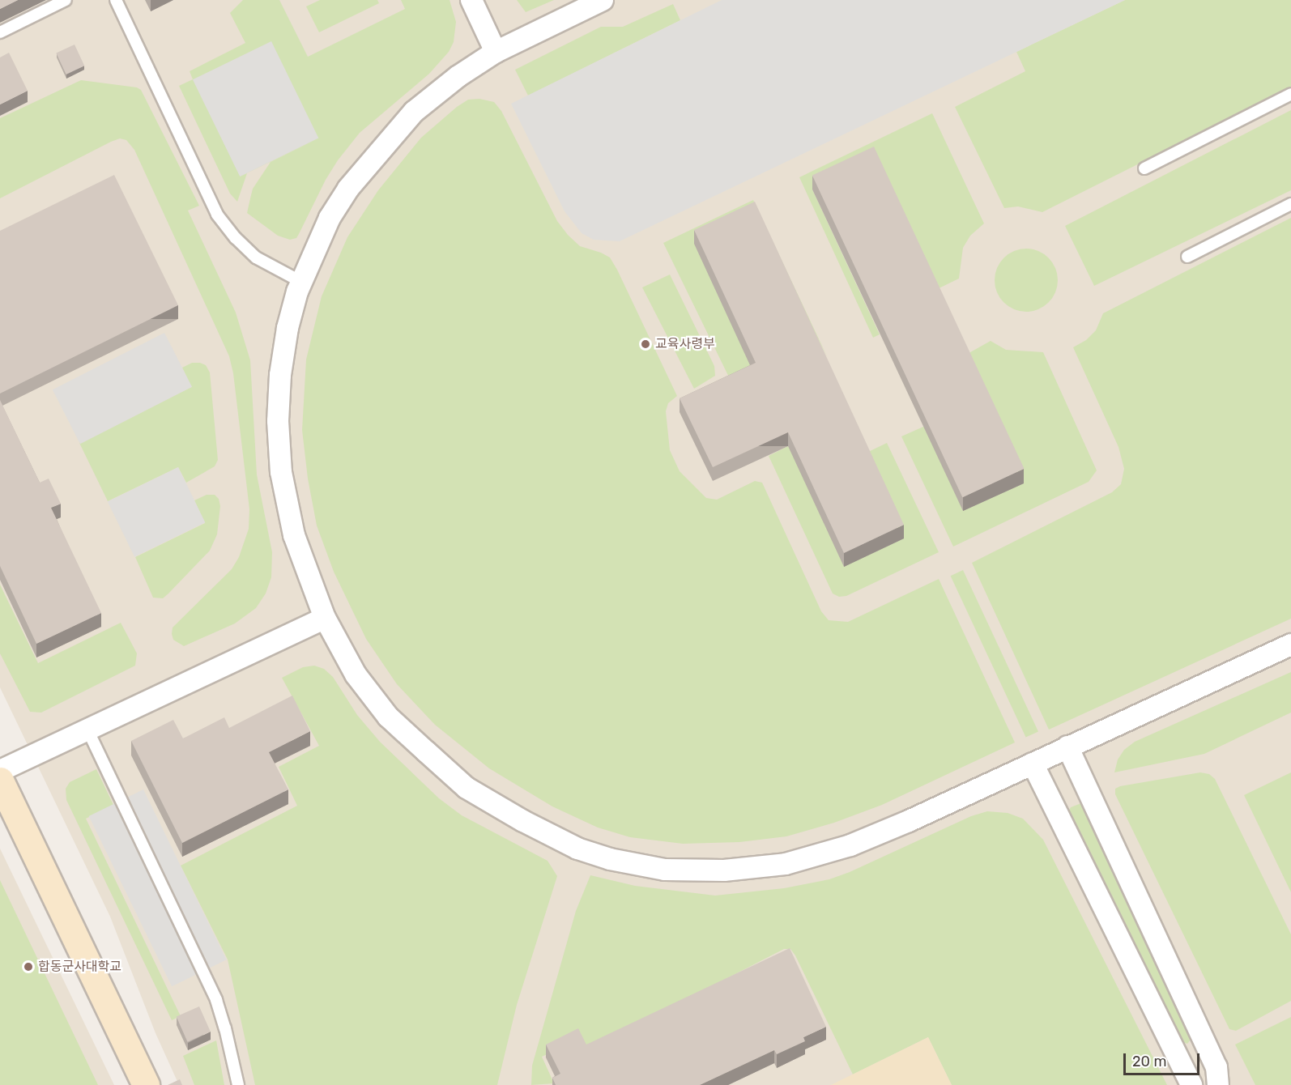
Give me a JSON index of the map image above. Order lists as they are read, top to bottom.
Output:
{
  "places": ["교육사령부", "합동군사대학교"],
  "scale_bar": "20 m"
}
